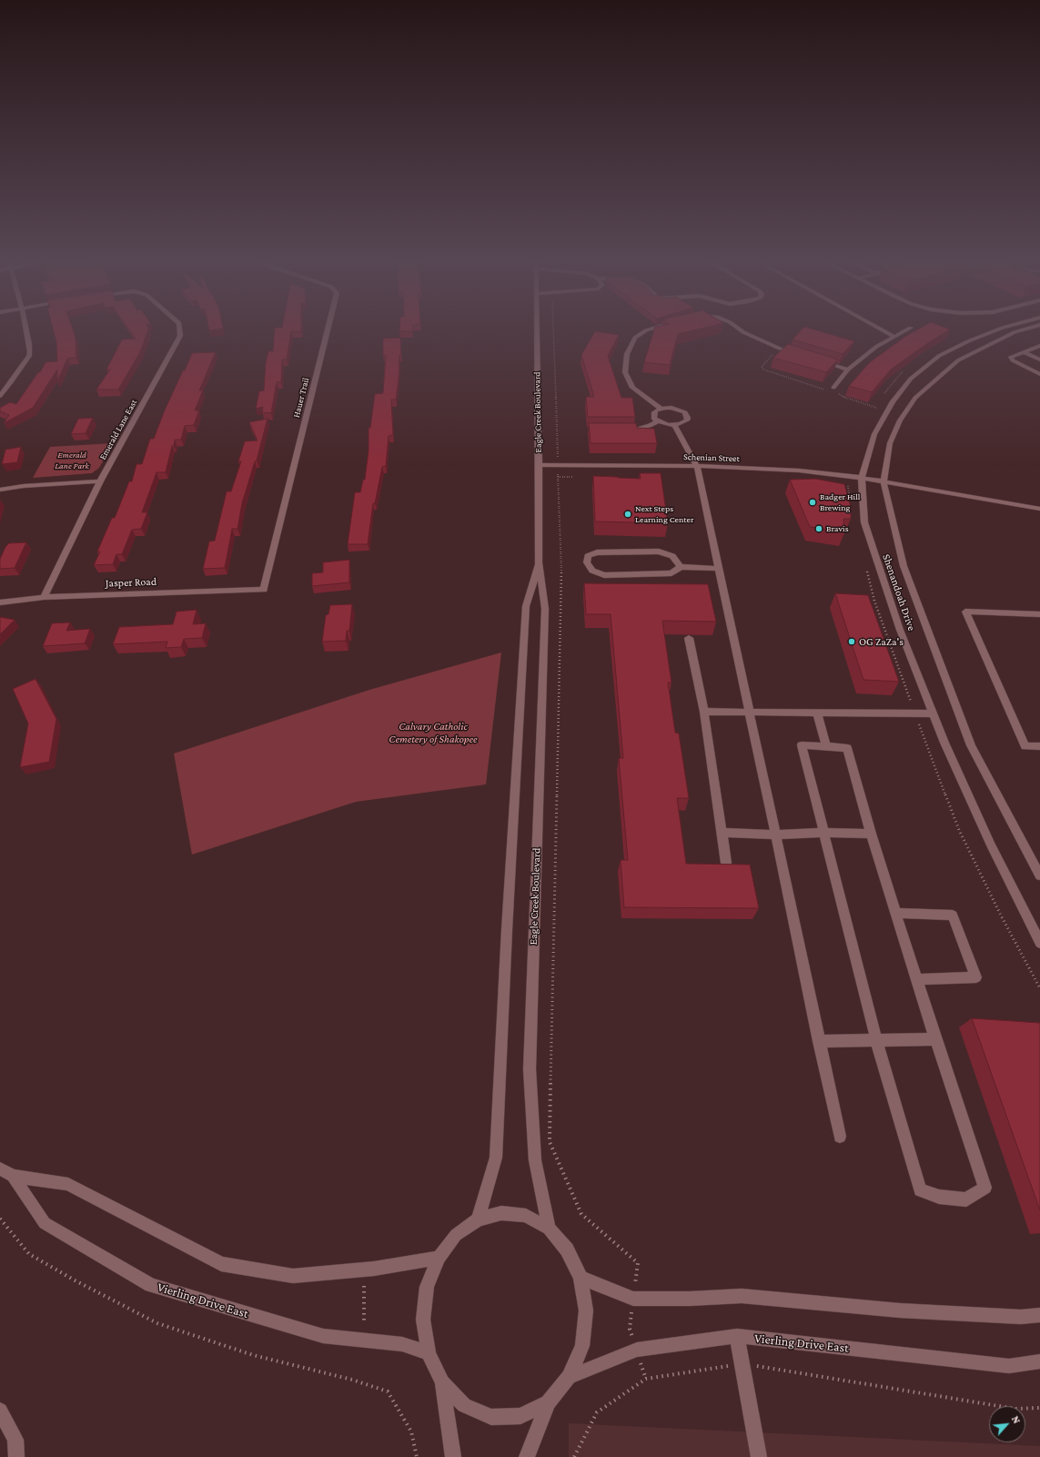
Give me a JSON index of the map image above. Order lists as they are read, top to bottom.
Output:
{
  "streets": {
    "street": [
      "Hauer Trail",
      "Eagle Creek Boulevard",
      "Emerald Lane East",
      "Schenian Street",
      "Jasper Road",
      "Shenandoah Drive",
      "Vierling Drive East"
    ]
  },
  "crossings": [
    ["Hauer Trail", "Jasper Road"],
    ["Eagle Creek Boulevard", "Schenian Street"],
    ["Emerald Lane East", "Jasper Road"],
    ["Schenian Street", "Shenandoah Drive"]
  ],
  "parks": ["Emerald Lane Park", "Calvary Catholic Cemetery of Shakopee"],
  "places": [
    "Badger Hill Brewing",
    "Next Steps Learning Center",
    "Bravis",
    "OG ZaZa's"
  ],
  "north": "top right"
}
